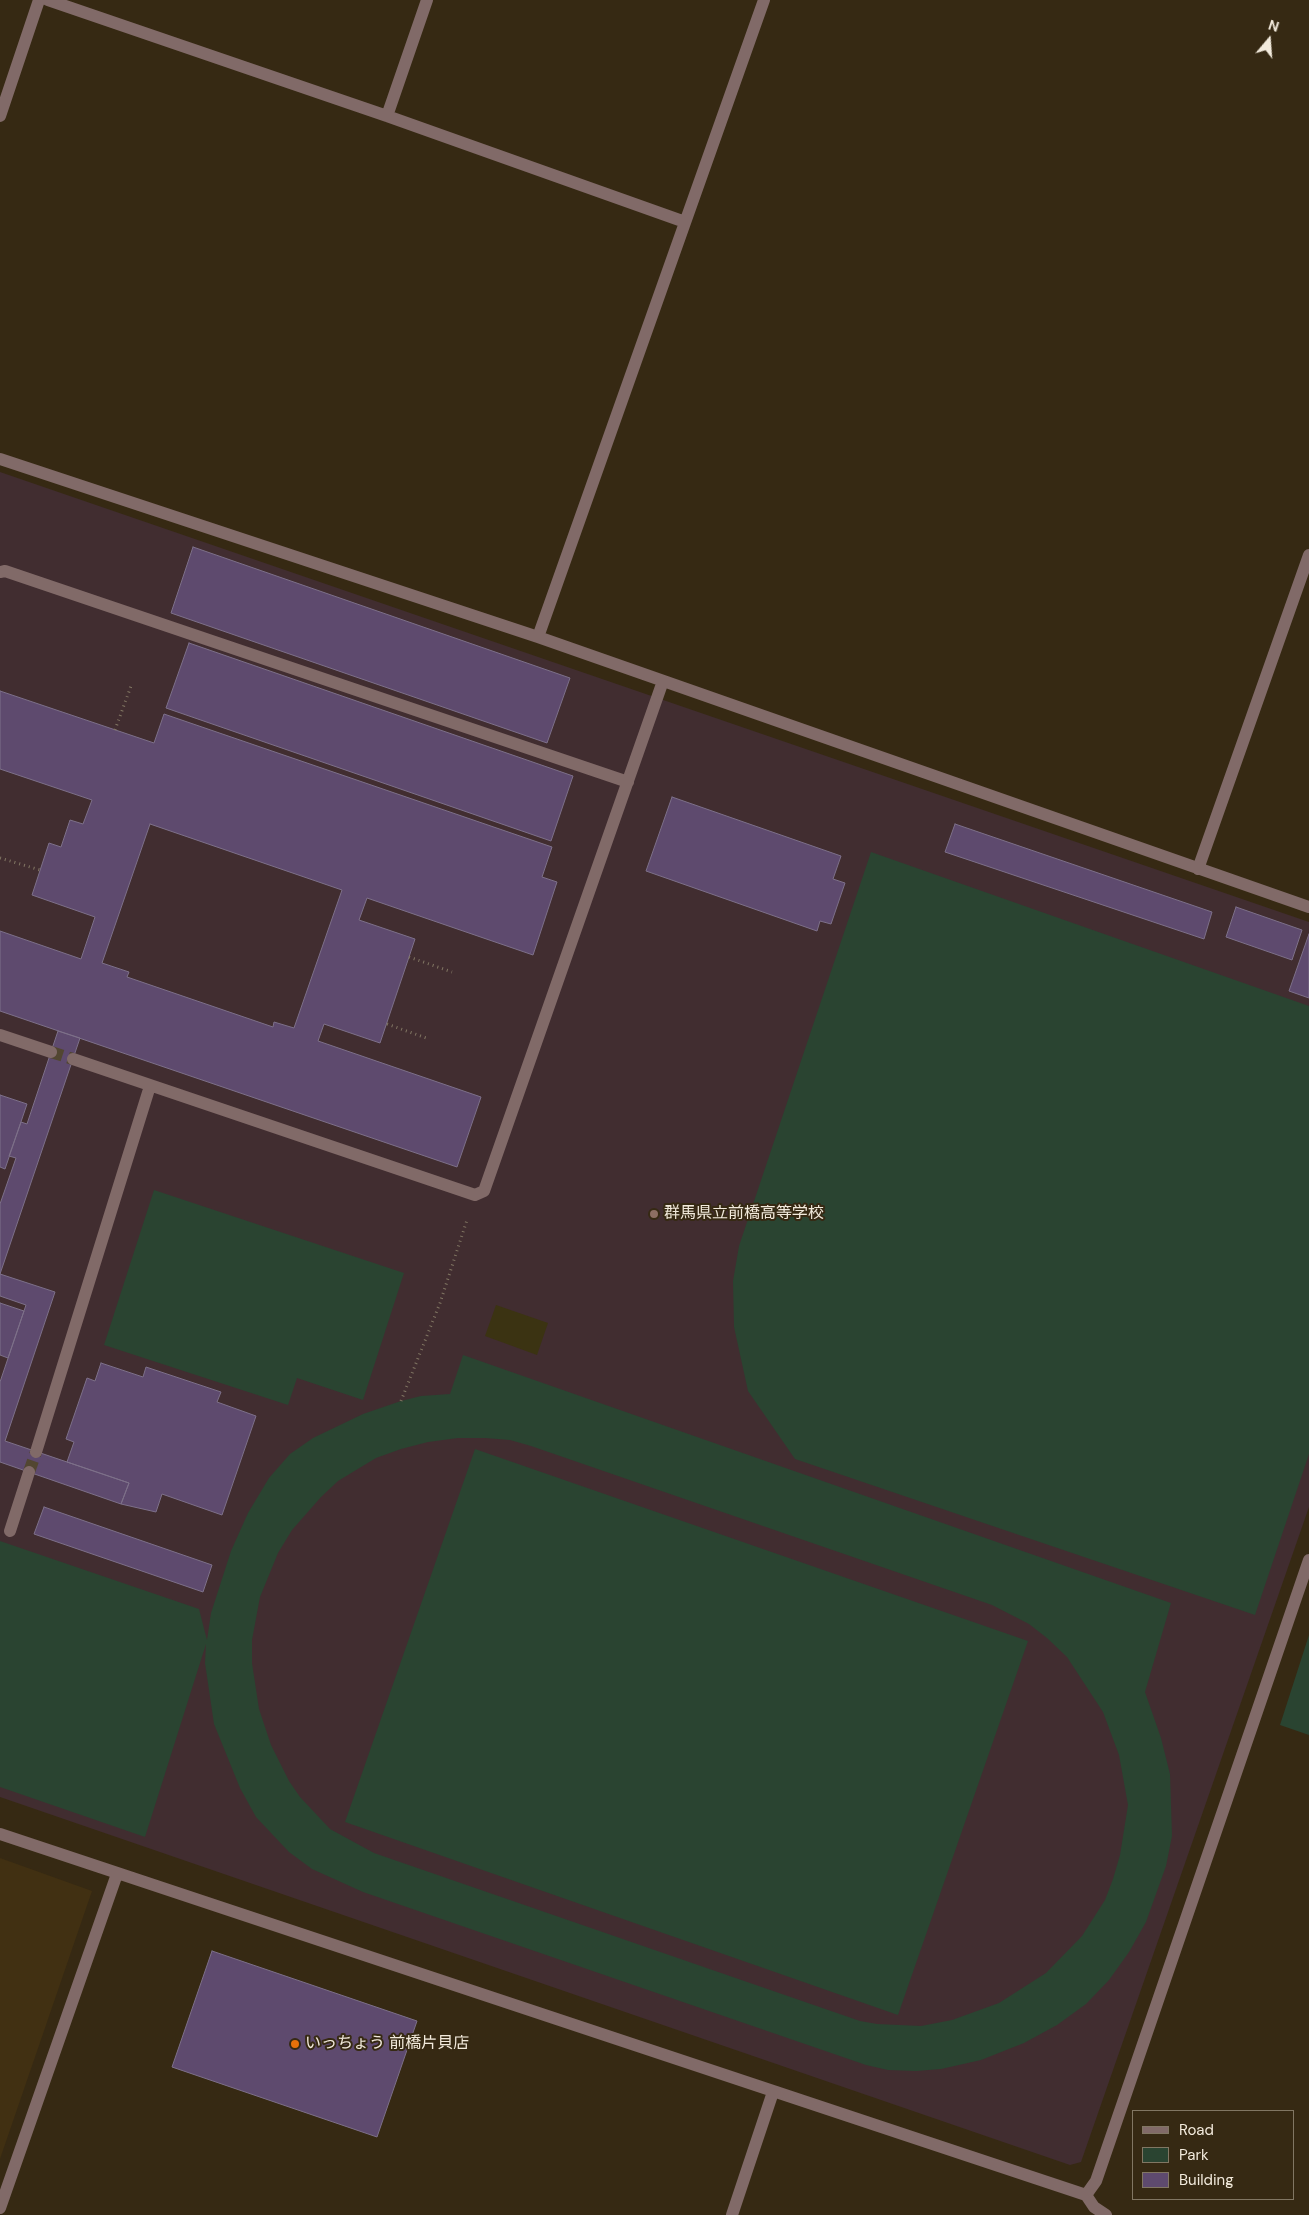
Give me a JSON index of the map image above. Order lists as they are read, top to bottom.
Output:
{
  "places": ["群馬県立前橋高等学校", "いっちょう 前橋片貝店"],
  "legend": ["Road", "Park", "Building"],
  "north": "top"
}
